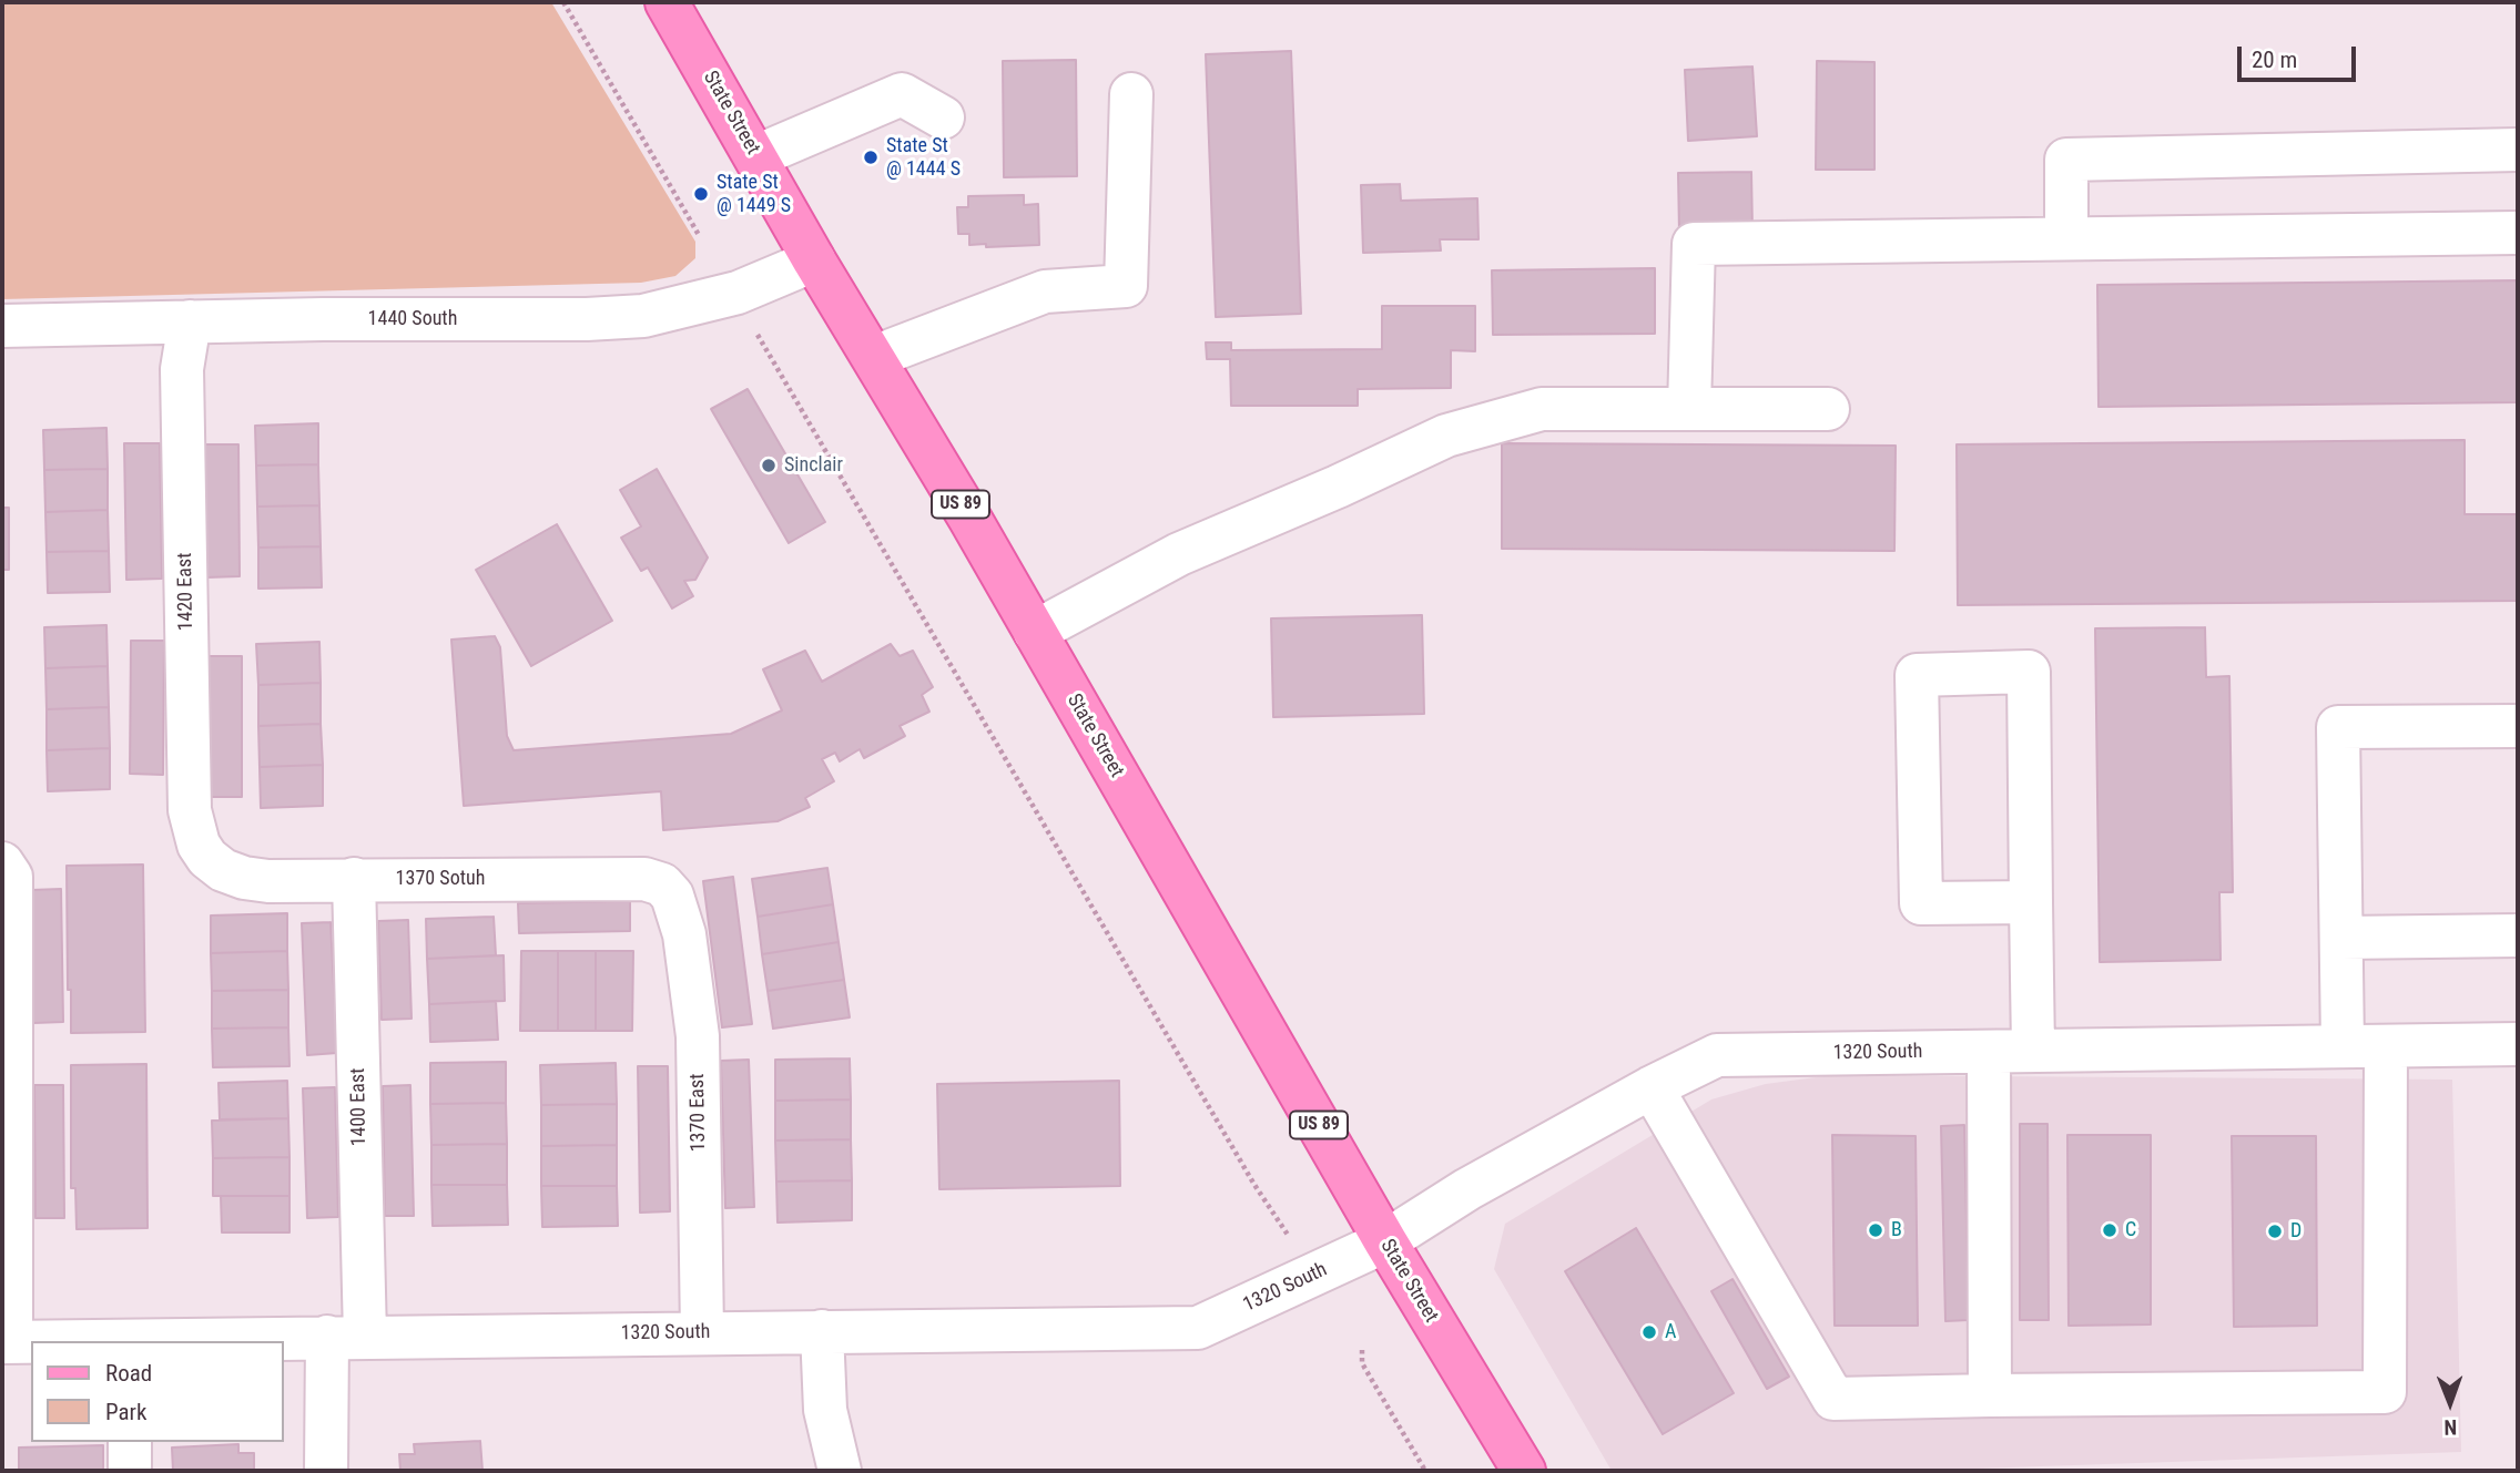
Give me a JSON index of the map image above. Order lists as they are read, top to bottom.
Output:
{
  "streets": {
    "main road": ["State Street", "US 89"],
    "street": [
      "1440 South",
      "1420 East",
      "1370 Sotuh",
      "1320 South",
      "1400 East",
      "1370 East"
    ]
  },
  "crossings": [
    ["State Street", "1440 South"],
    ["State Street", "1320 South"],
    ["1440 South", "1420 East"],
    ["1420 East", "1370 Sotuh"],
    ["1370 Sotuh", "1400 East"],
    ["1370 Sotuh", "1370 East"],
    ["1320 South", "1400 East"],
    ["1320 South", "1370 East"]
  ],
  "places": [
    "State St @ 1444 S",
    "State St @ 1449 S",
    "Sinclair",
    "B",
    "C",
    "D",
    "A"
  ],
  "legend": ["Road", "Park"],
  "scale_bar": "20 m",
  "north": "bottom"
}
